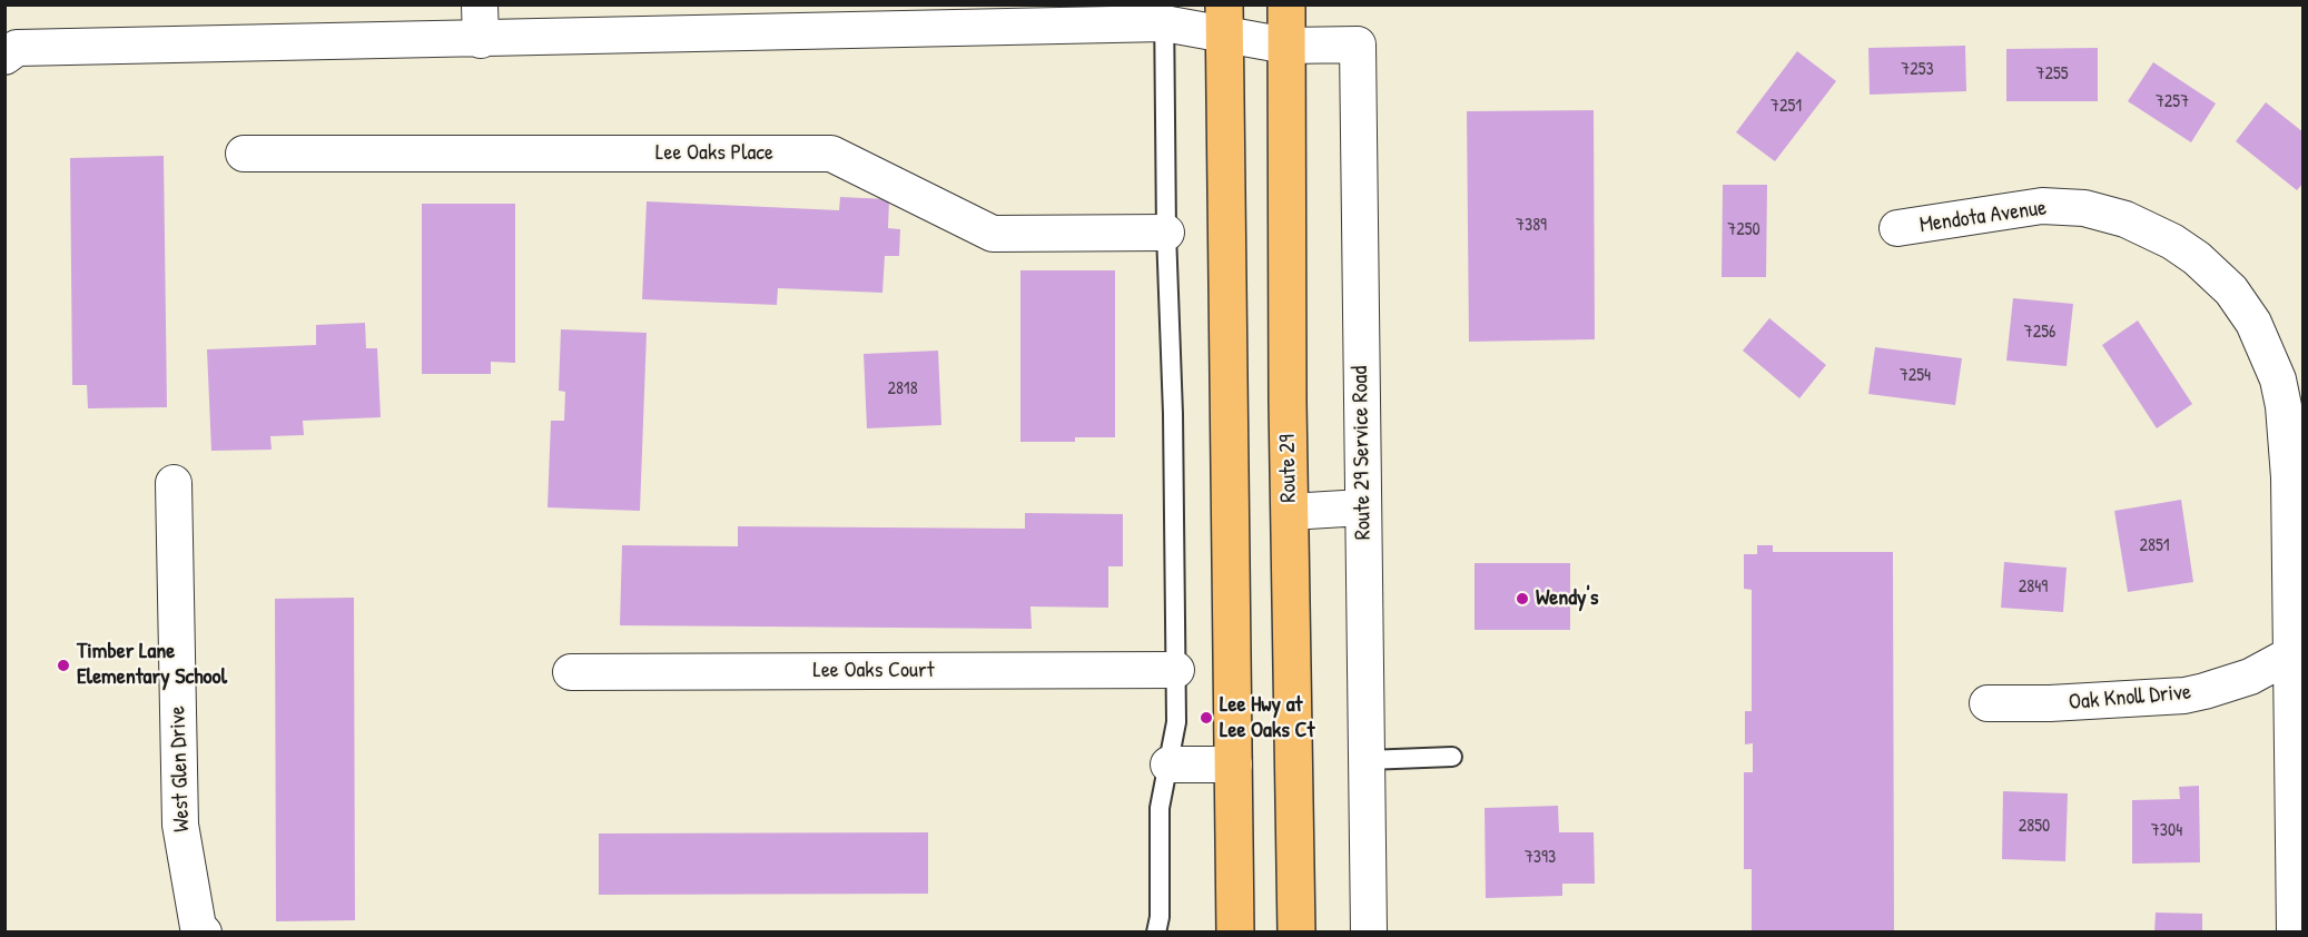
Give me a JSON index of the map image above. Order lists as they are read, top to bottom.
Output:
{
  "streets": {
    "main road": ["Route 29"],
    "street": [
      "Lee Oaks Place",
      "Mendota Avenue",
      "Route 29 Service Road",
      "Lee Oaks Court",
      "Oak Knoll Drive",
      "West Glen Drive"
    ]
  },
  "crossings": [
    ["Mendota Avenue", "Oak Knoll Drive"],
    ["Route 29 Service Road", "Route 29"]
  ],
  "places": ["Wendy's", "Timber Lane Elementary School", "Lee Hwy at Lee Oaks Ct"],
  "house_numbers": [
    "7253",
    "7255",
    "7257",
    "7251",
    "7389",
    "7250",
    "7256",
    "7254",
    "2818",
    "2851",
    "2849",
    "2850",
    "7304",
    "7393"
  ]
}
